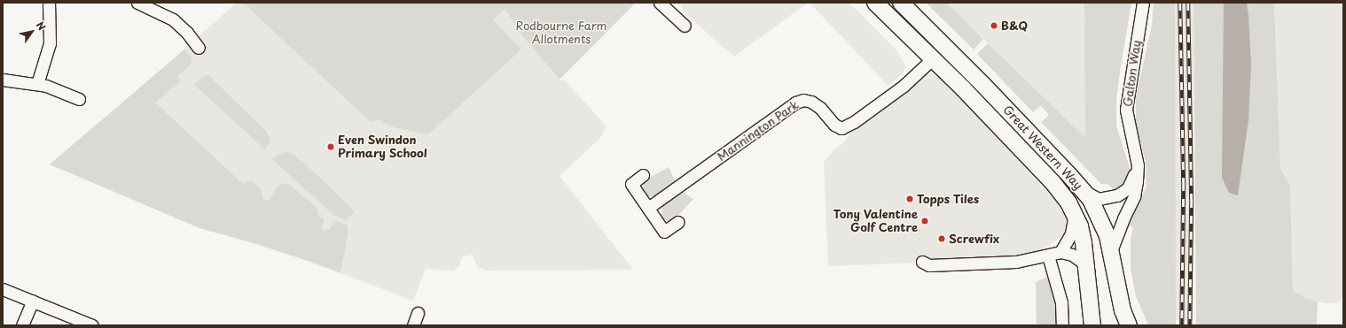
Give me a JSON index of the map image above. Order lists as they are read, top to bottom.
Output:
{
  "streets": {
    "main road": ["Great Western Way"],
    "street": ["Galton Way", "Mannington Park"]
  },
  "crossings": [
    ["Galton Way", "Great Western Way"],
    ["Mannington Park", "Great Western Way"]
  ],
  "parks": ["Rodbourne Farm Allotments"],
  "places": [
    "B&Q",
    "Even Swindon Primary School",
    "Topps Tiles",
    "Tony Valentine Golf Centre",
    "Screwfix"
  ],
  "north": "top right"
}
